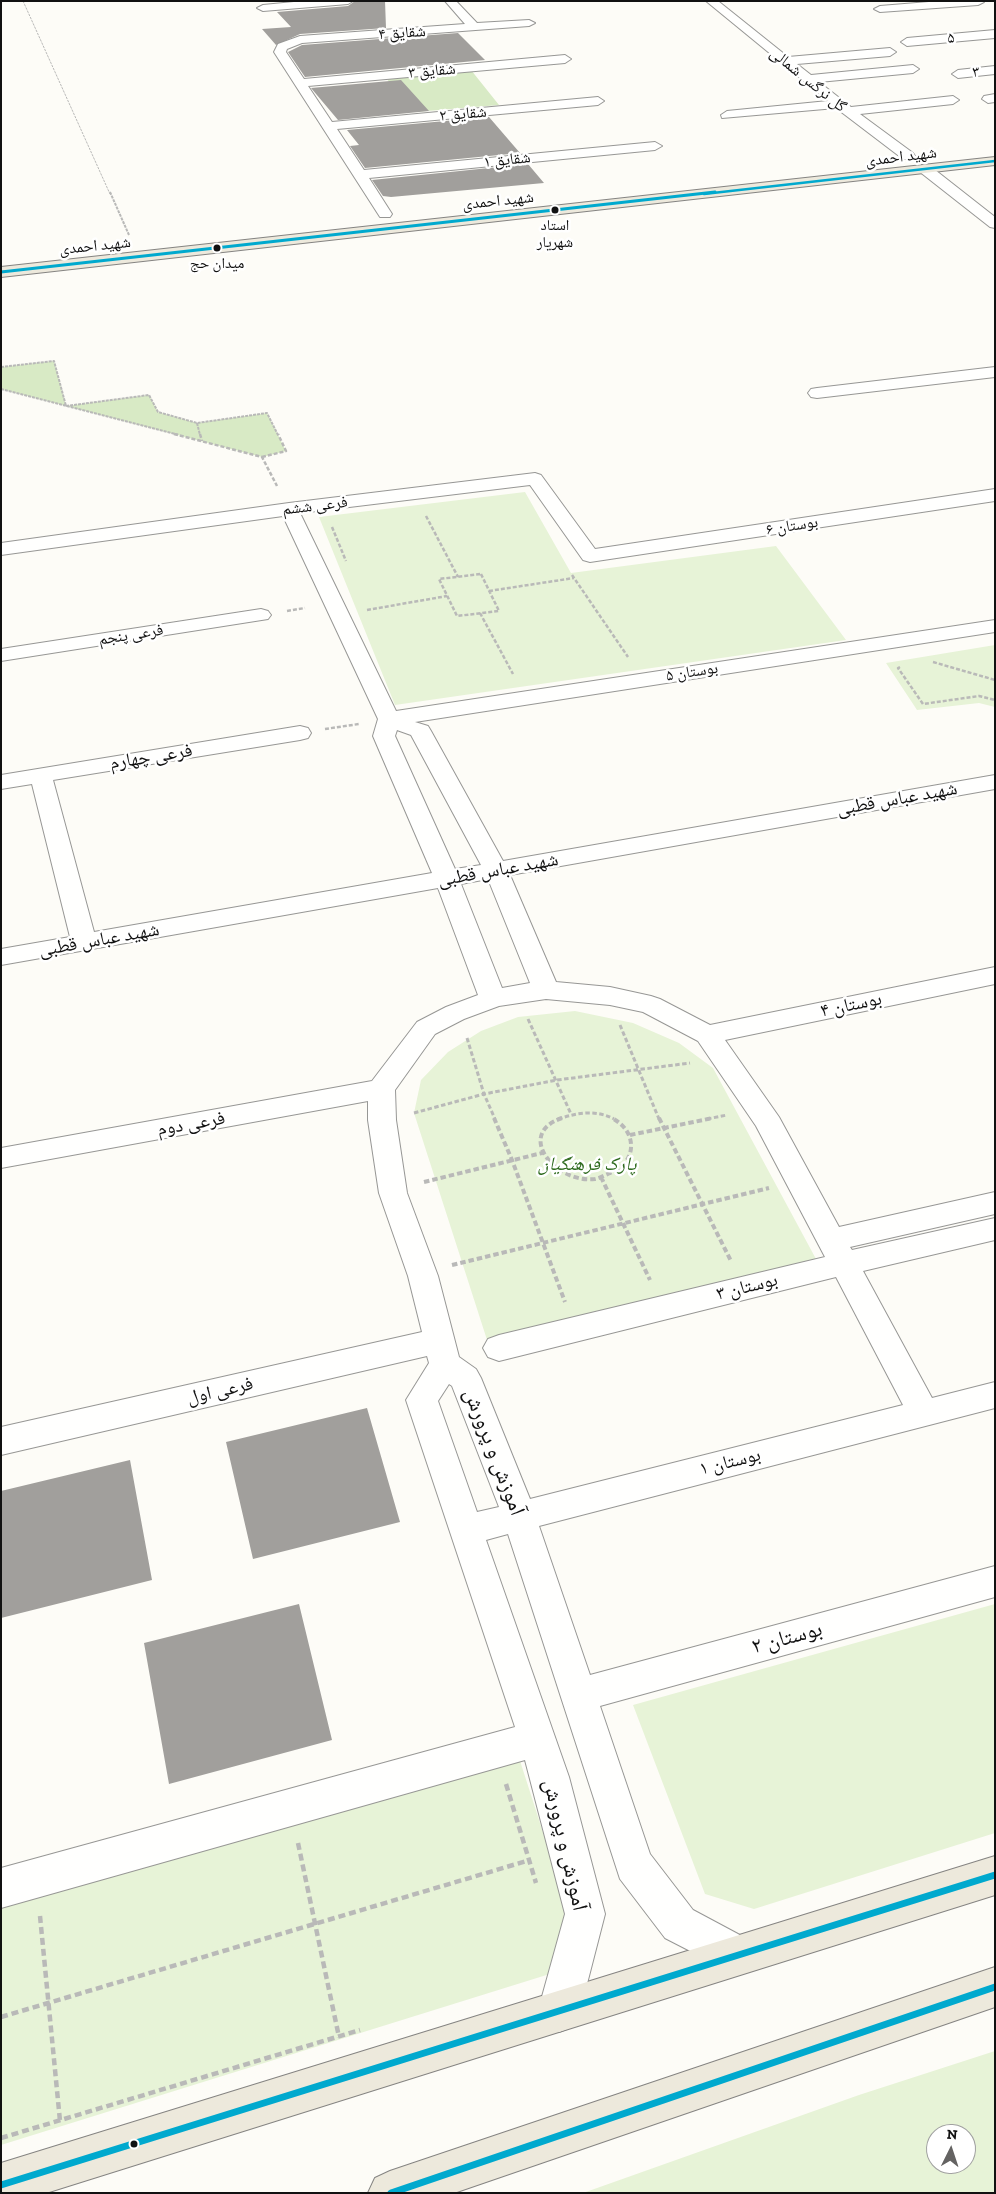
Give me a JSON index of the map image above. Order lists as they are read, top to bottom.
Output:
{
  "streets": {
    "main road": ["شهید احمدی"],
    "street": [
      "شقایق ۴",
      "۵",
      "شقایق ۳",
      "۳",
      "گل نرگس شمالی",
      "شقایق ۲",
      "شقایق ۱",
      "فرعی ششم",
      "بوستان ۶",
      "فرعی پنجم",
      "بوستان ۵",
      "فرعی چهارم",
      "شهید عباس قطبی",
      "بوستان ۴",
      "فرعی دوم",
      "بوستان ۳",
      "فرعی اول",
      "آموزش و پرورش",
      "بوستان ۱",
      "بوستان ۲"
    ]
  },
  "crossings": [
    ["شقایق ۴", "شقایق ۳"],
    ["گل نرگس شمالی", "شهید احمدی"],
    ["فرعی ششم", "بوستان ۶"],
    ["فرعی اول", "آموزش و پرورش"],
    ["آموزش و پرورش", "بوستان ۱"],
    ["آموزش و پرورش", "بوستان ۲"]
  ],
  "parks": ["پارک فرهنگیان"],
  "places": ["استاد شهریار", "میدان حج"],
  "north": "top"
}
